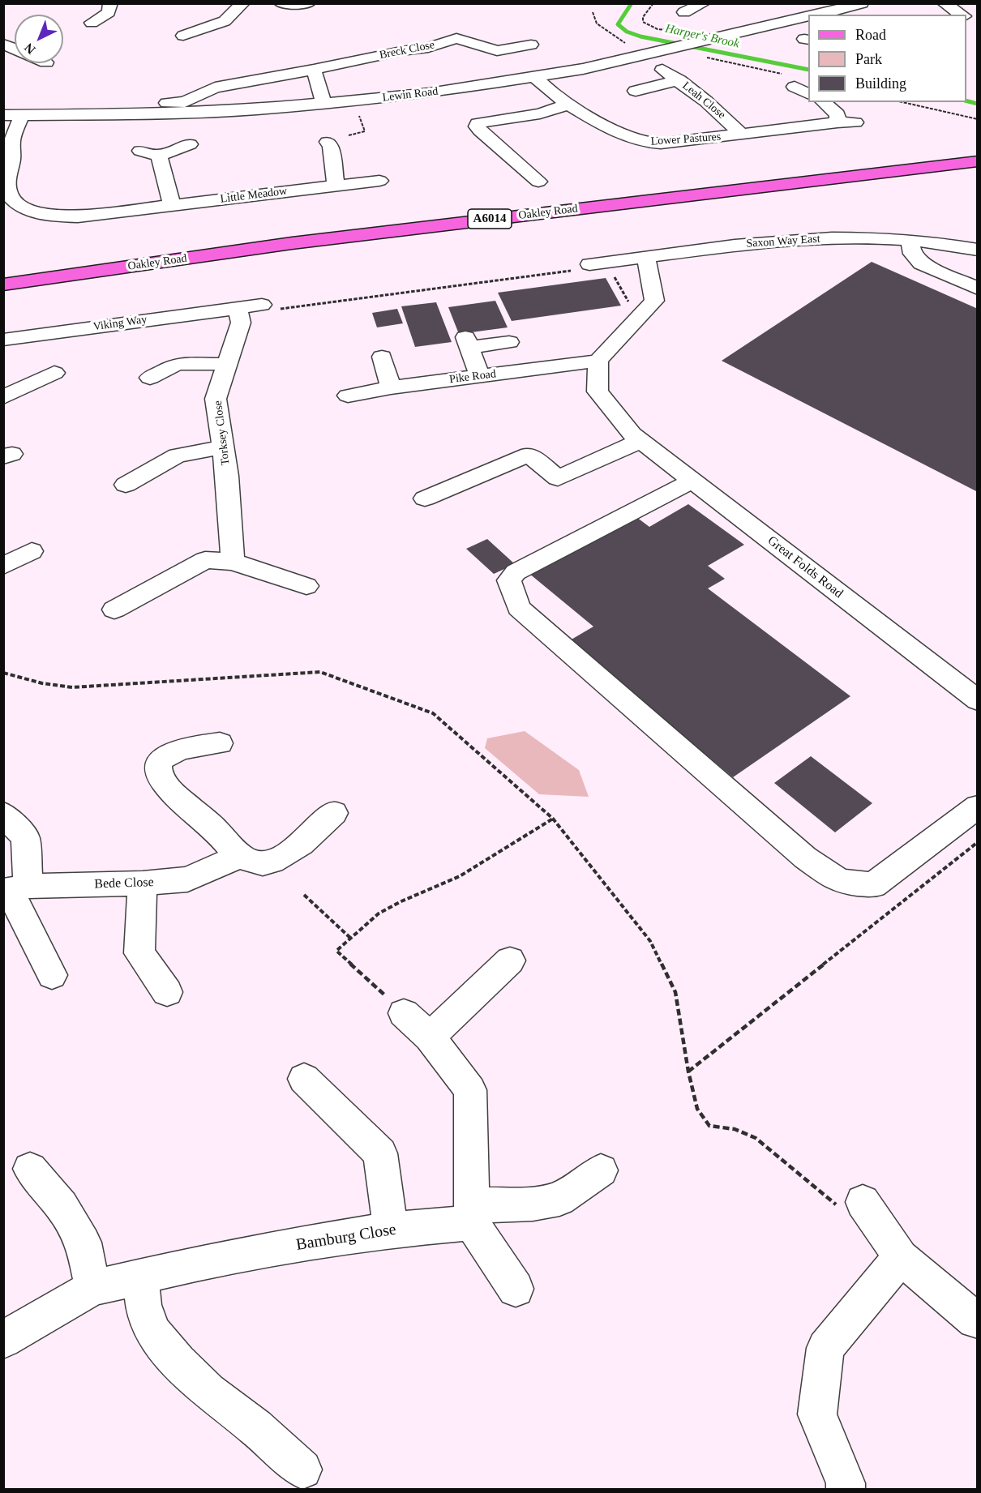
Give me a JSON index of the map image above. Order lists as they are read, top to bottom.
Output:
{
  "streets": {
    "main road": ["Oakley Road", "A6014"],
    "street": [
      "Breck Close",
      "Lewin Road",
      "Leah Close",
      "Lower Pastures",
      "Little Meadow",
      "Saxon Way East",
      "Viking Way",
      "Pike Road",
      "Torksey Close",
      "Great Folds Road",
      "Bede Close",
      "Bamburg Close"
    ]
  },
  "crossings": [
    ["Lewin Road", "Lower Pastures"],
    ["Lewin Road", "Little Meadow"],
    ["Leah Close", "Lower Pastures"],
    ["Viking Way", "Torksey Close"],
    ["Pike Road", "Great Folds Road"]
  ],
  "water": ["Harper's Brook"],
  "legend": ["Road", "Park", "Building"],
  "north": "bottom left"
}
